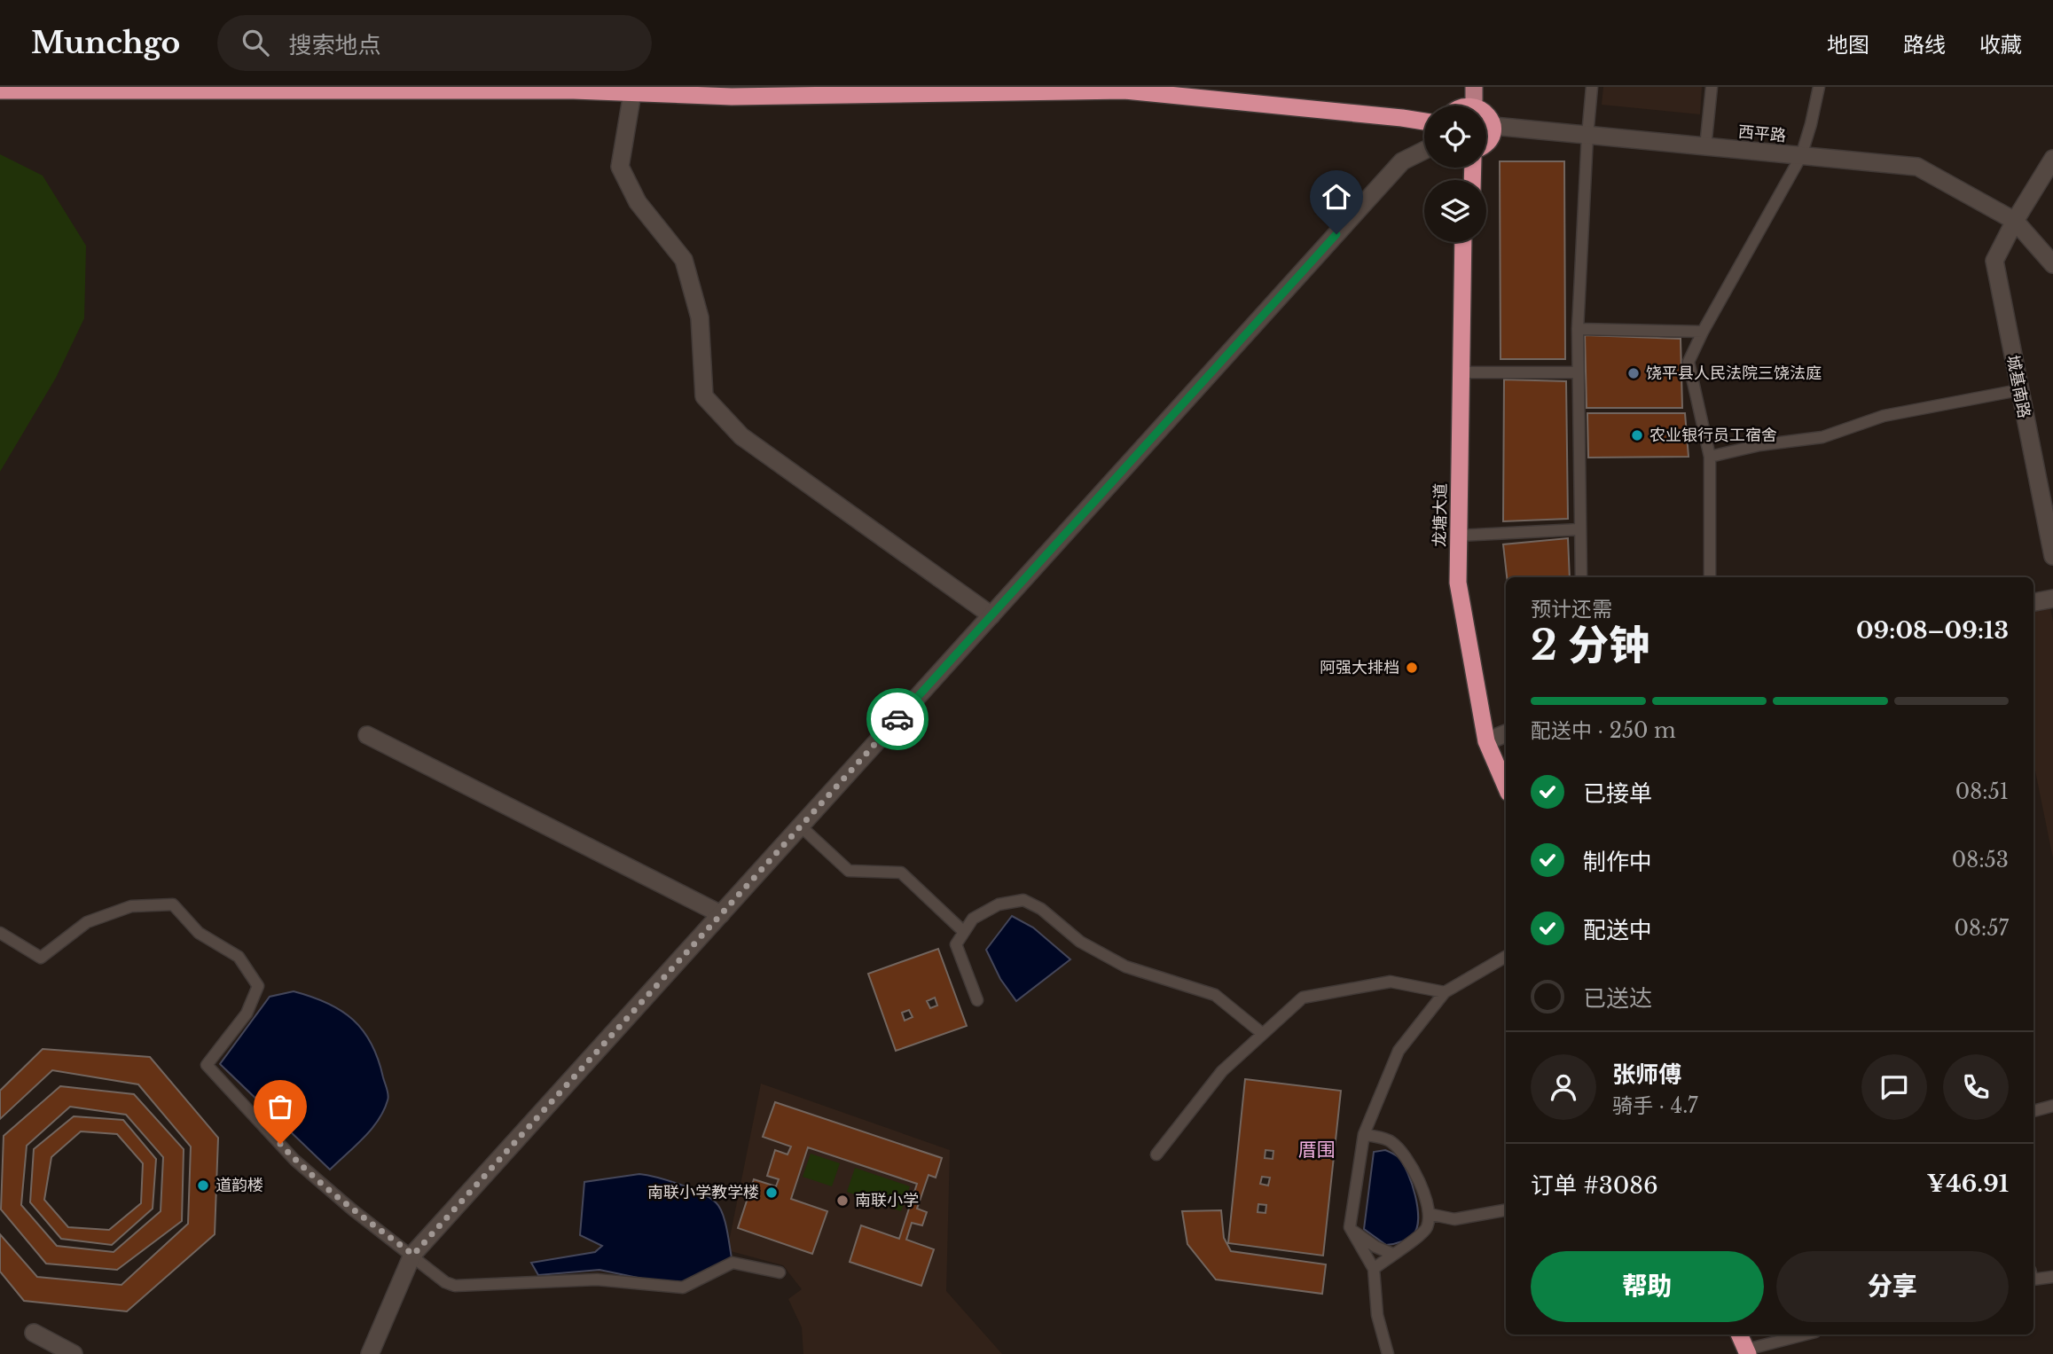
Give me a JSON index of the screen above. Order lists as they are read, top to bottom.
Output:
{
  "streets": {
    "highway": ["龙塘大道"],
    "street": ["西平路", "城基南路"]
  },
  "crossings": [
    ["西平路", "城基南路"]
  ],
  "districts": ["厝围"],
  "places": [
    "饶平县人民法院三饶法庭",
    "农业银行员工宿舍",
    "阿强大排档",
    "道韵楼",
    "南联小学教学楼",
    "南联小学"
  ],
  "page": {
    "header": "Munchgo",
    "search": "搜索地点",
    "nav": ["地图", "路线", "收藏"],
    "heading": ["2 分钟", "预计还需", "09:08–09:13"],
    "panel": [
      "张师傅",
      "骑手 · 4.7",
      "订单 #3086",
      "¥46.91"
    ],
    "bar": "配送中 · 250 m",
    "list": [
      ["已接单", "08:51"],
      ["制作中", "08:53"],
      ["配送中", "08:57"],
      "已送达"
    ],
    "buttons": ["帮助", "分享"]
  }
}
